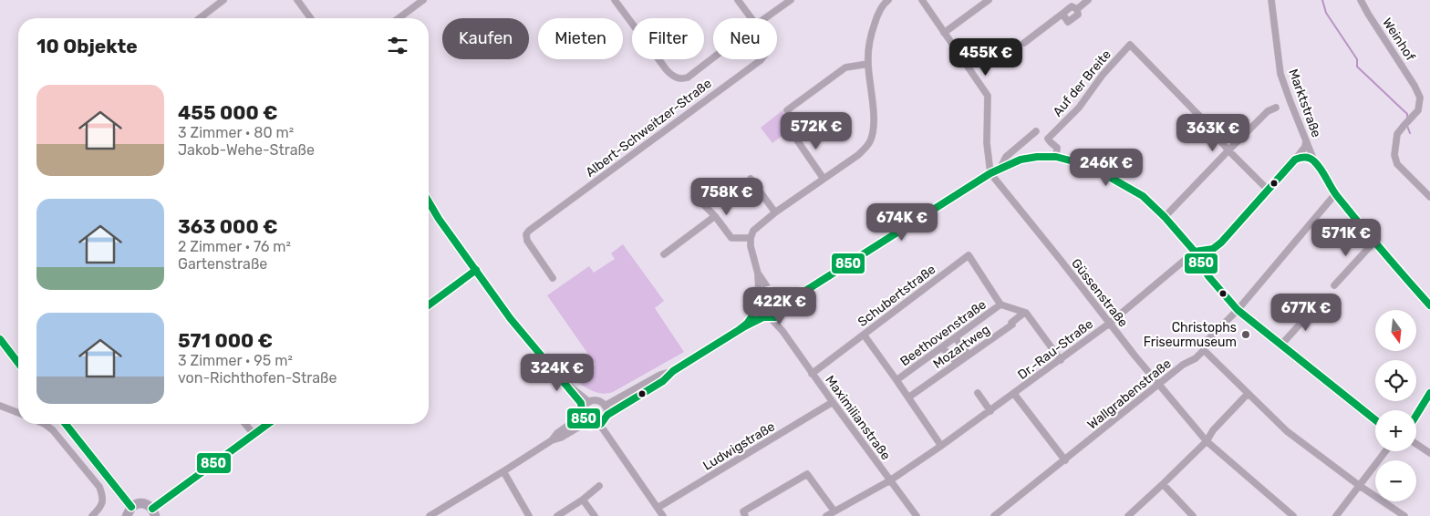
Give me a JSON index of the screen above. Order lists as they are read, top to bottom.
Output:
{
  "streets": {
    "street": [
      "Weinhof",
      "Auf der Breite",
      "Marktstraße",
      "Albert-Schweitzer-Straße",
      "Güssenstraße",
      "Schubertstraße",
      "Beethovenstraße",
      "Mozartweg",
      "Dr.-Rau-Straße",
      "Wallgrabenstraße",
      "Maximilianstraße",
      "Ludwigstraße"
    ]
  },
  "crossings": [
    ["Marktstraße", "Wallgrabenstraße"],
    ["Güssenstraße", "Dr.-Rau-Straße"],
    ["Güssenstraße", "Wallgrabenstraße"],
    ["Schubertstraße", "Beethovenstraße"],
    ["Schubertstraße", "Maximilianstraße"],
    ["Beethovenstraße", "Mozartweg"],
    ["Beethovenstraße", "Dr.-Rau-Straße"],
    ["Dr.-Rau-Straße", "Maximilianstraße"],
    ["Maximilianstraße", "Ludwigstraße"]
  ],
  "places": ["Christophs Friseurmuseum"],
  "lines": ["transit line 850"],
  "north": "bottom",
  "page": {
    "chip": [
      "Kaufen",
      "Mieten",
      "Filter",
      "Neu"
    ],
    "heading": "10 Objekte",
    "price": [
      "455K €",
      "572K €",
      "363K €",
      "246K €",
      "758K €",
      "674K €",
      "571K €",
      "422K €",
      "677K €",
      "324K €"
    ],
    "list": [
      {
        "name": "455 000 €",
        "note": "3 Zimmer · 80 m² · Jakob-Wehe-Straße"
      },
      {
        "name": "363 000 €",
        "note": "2 Zimmer · 76 m² · Gartenstraße"
      },
      {
        "name": "571 000 €",
        "note": "3 Zimmer · 95 m² · von-Richthofen-Straße"
      }
    ],
    "map_buttons": ["+", "−"]
  }
}
